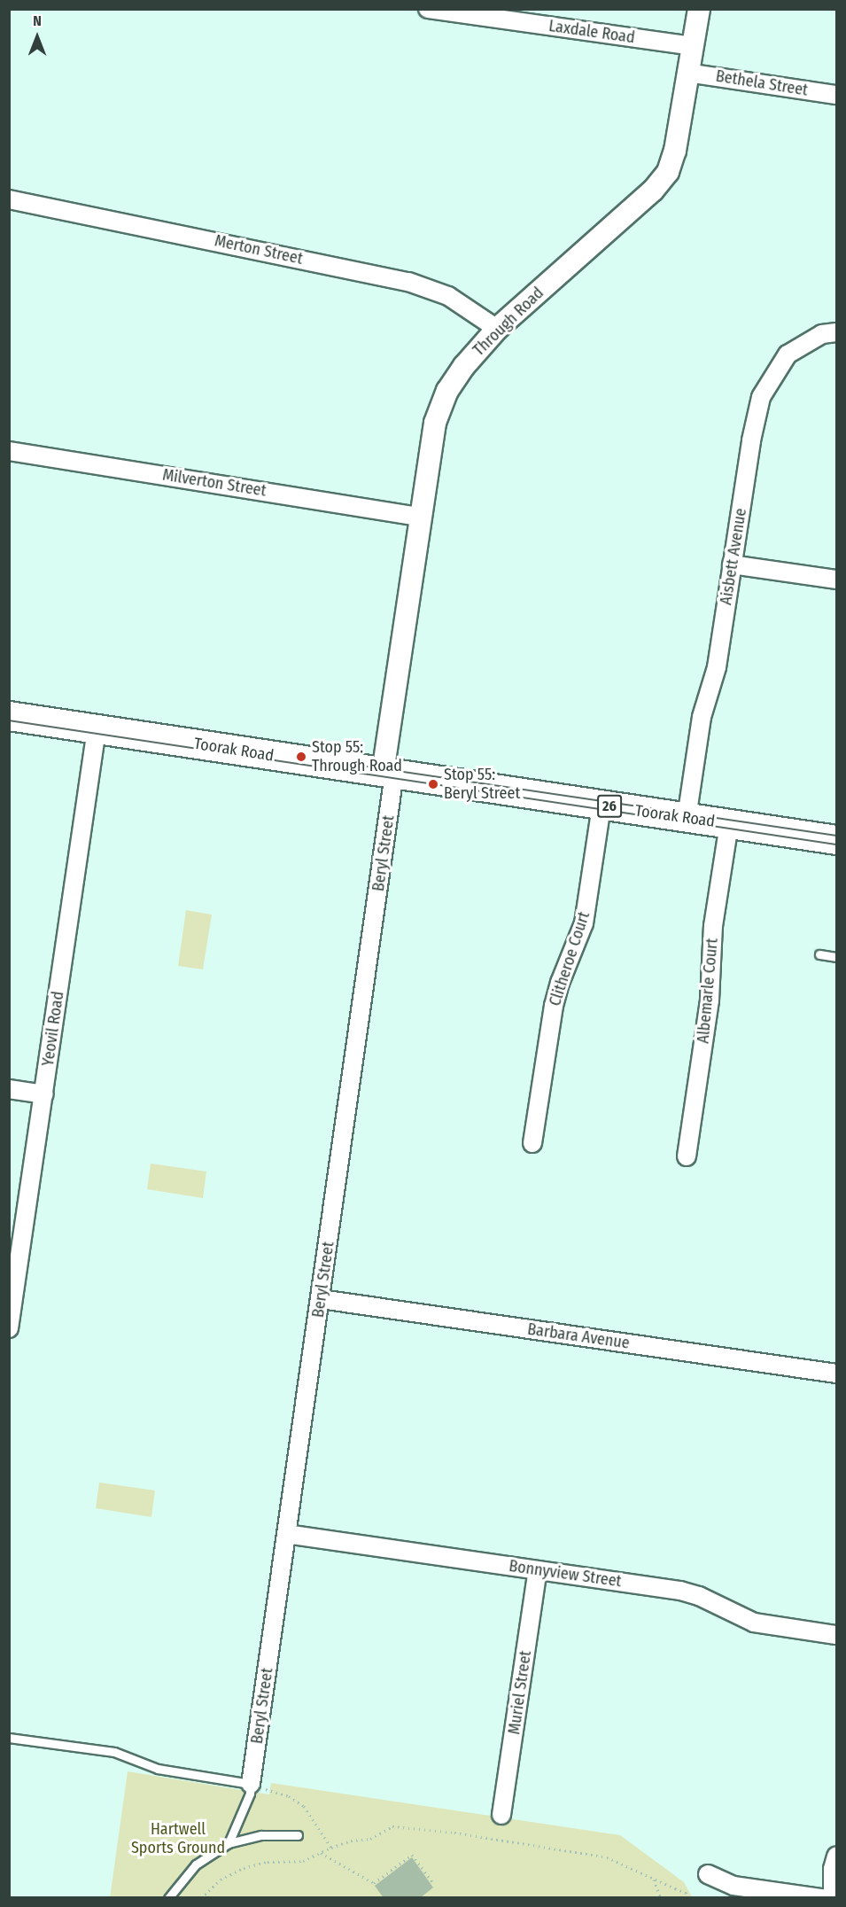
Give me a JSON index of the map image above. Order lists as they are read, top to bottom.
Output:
{
  "streets": {
    "highway": ["Toorak Road", "26"],
    "street": [
      "Laxdale Road",
      "Bethela Street",
      "Merton Street",
      "Through Road",
      "Milverton Street",
      "Aisbett Avenue",
      "Beryl Street",
      "Clitheroe Court",
      "Albemarle Court",
      "Yeovil Road",
      "Barbara Avenue",
      "Bonnyview Street",
      "Muriel Street"
    ]
  },
  "crossings": [
    ["Laxdale Road", "Through Road"],
    ["Bethela Street", "Through Road"],
    ["Merton Street", "Through Road"],
    ["Through Road", "Milverton Street"],
    ["Through Road", "Toorak Road"],
    ["Through Road", "Beryl Street"],
    ["Aisbett Avenue", "Toorak Road"],
    ["Toorak Road", "Beryl Street"],
    ["Toorak Road", "Clitheroe Court"],
    ["Toorak Road", "Albemarle Court"],
    ["Toorak Road", "Yeovil Road"],
    ["Beryl Street", "Barbara Avenue"],
    ["Beryl Street", "Bonnyview Street"],
    ["Bonnyview Street", "Muriel Street"]
  ],
  "parks": ["Hartwell Sports Ground"],
  "places": ["Stop 55: Through Road", "Stop 55: Beryl Street"],
  "north": "top"
}
